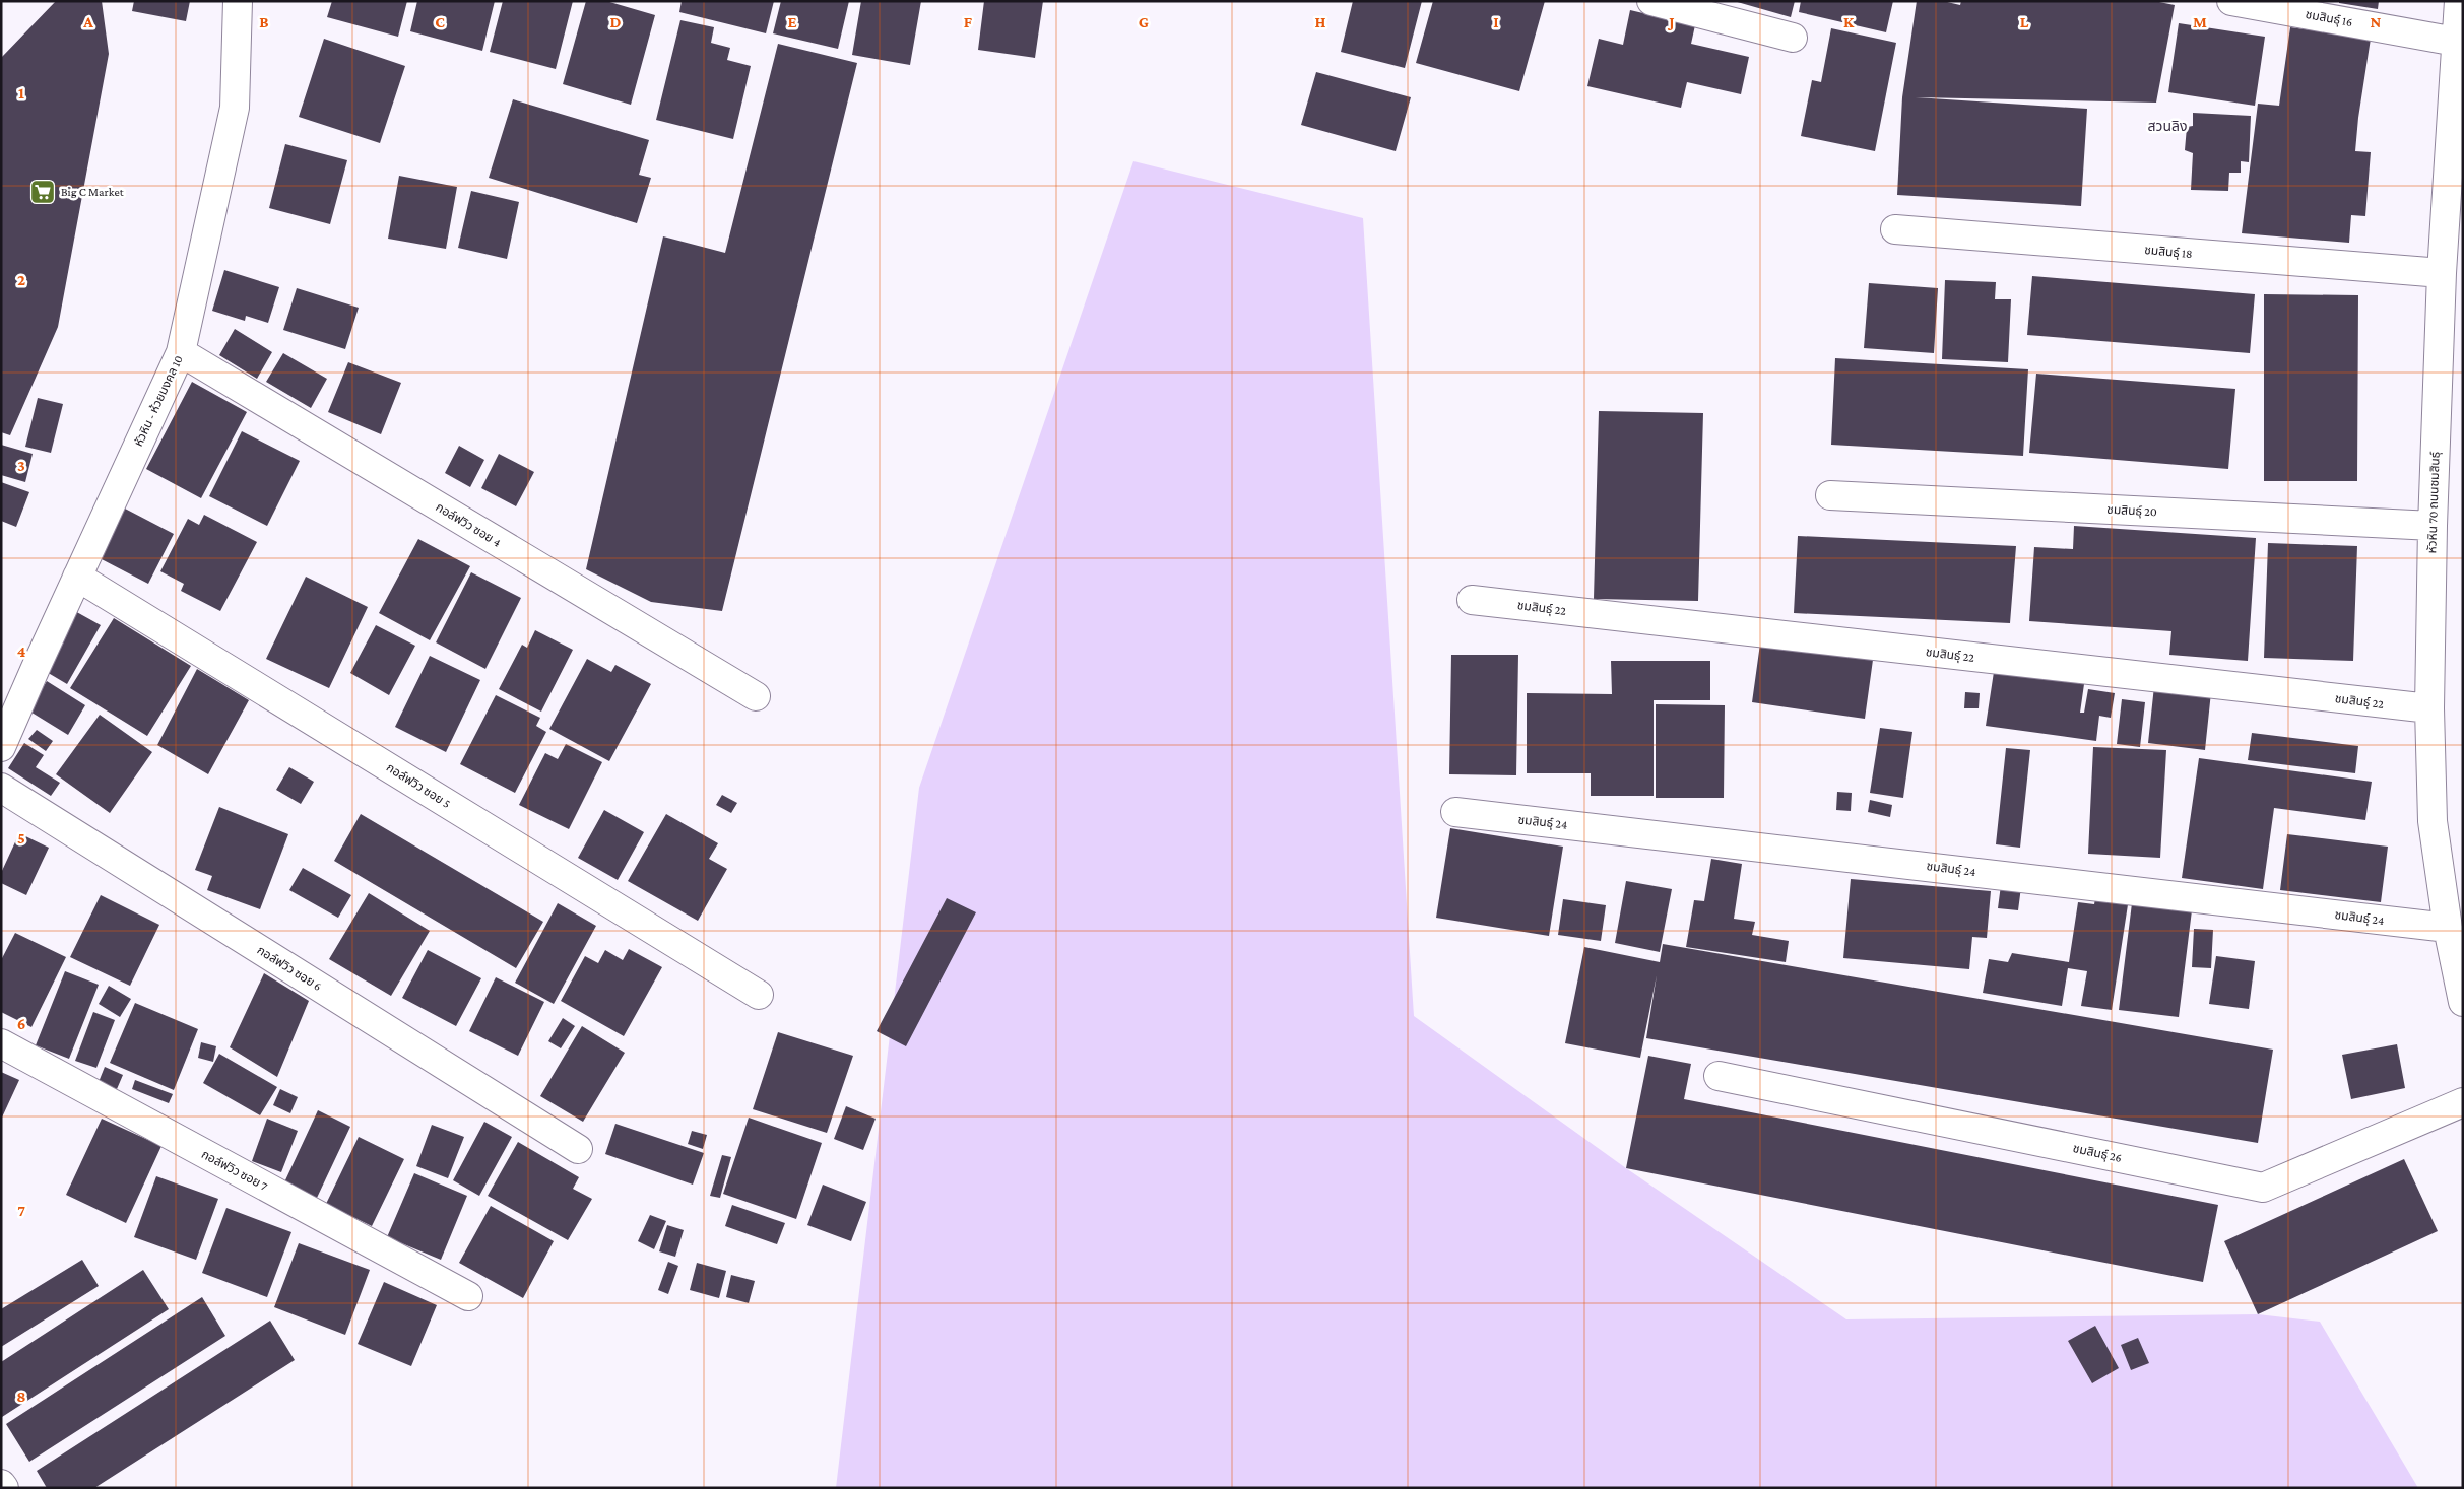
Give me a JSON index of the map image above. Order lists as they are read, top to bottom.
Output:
{
  "streets": {
    "street": [
      "ชมสินธุ์ 16",
      "ชมสินธุ์ 18",
      "หัวหิน - ห้วยมงคล 10",
      "หัวหิน 70 ถนนชมสินธุ์",
      "ชมสินธุ์ 20",
      "กอล์ฟวิว ซอย 4",
      "ชมสินธุ์ 22",
      "กอล์ฟวิว ซอย 5",
      "ชมสินธุ์ 24",
      "กอล์ฟวิว ซอย 6",
      "ชมสินธุ์ 26",
      "กอล์ฟวิว ซอย 7"
    ]
  },
  "crossings": [
    ["ชมสินธุ์ 16", "หัวหิน 70 ถนนชมสินธุ์"],
    ["ชมสินธุ์ 18", "หัวหิน 70 ถนนชมสินธุ์"],
    ["หัวหิน - ห้วยมงคล 10", "กอล์ฟวิว ซอย 4"],
    ["หัวหิน - ห้วยมงคล 10", "กอล์ฟวิว ซอย 5"],
    ["หัวหิน 70 ถนนชมสินธุ์", "ชมสินธุ์ 20"],
    ["หัวหิน 70 ถนนชมสินธุ์", "ชมสินธุ์ 22"],
    ["หัวหิน 70 ถนนชมสินธุ์", "ชมสินธุ์ 24"]
  ],
  "districts": ["สวนลิง"],
  "places": {
    "supermarket": ["Big C Market"]
  },
  "grid": {
    "columns": [
      "A",
      "B",
      "C",
      "D",
      "E",
      "F",
      "G",
      "H",
      "I",
      "J",
      "K",
      "L",
      "M",
      "N"
    ],
    "rows": [
      "1",
      "2",
      "3",
      "4",
      "5",
      "6",
      "7",
      "8"
    ]
  }
}
